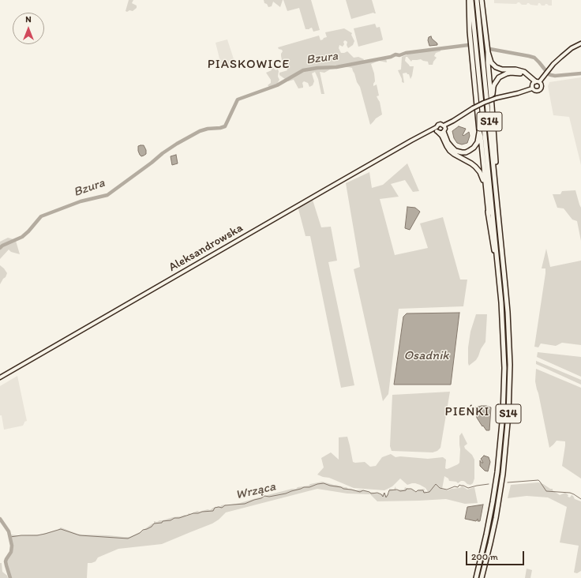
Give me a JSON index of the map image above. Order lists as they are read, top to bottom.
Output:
{
  "streets": {
    "highway": ["S14"],
    "main road": ["Aleksandrowska"]
  },
  "districts": ["PIASKOWICE", "PIEŃKI"],
  "water": ["Bzura", "Osadnik", "Wrząca"],
  "scale_bar": "200 m",
  "north": "top"
}
